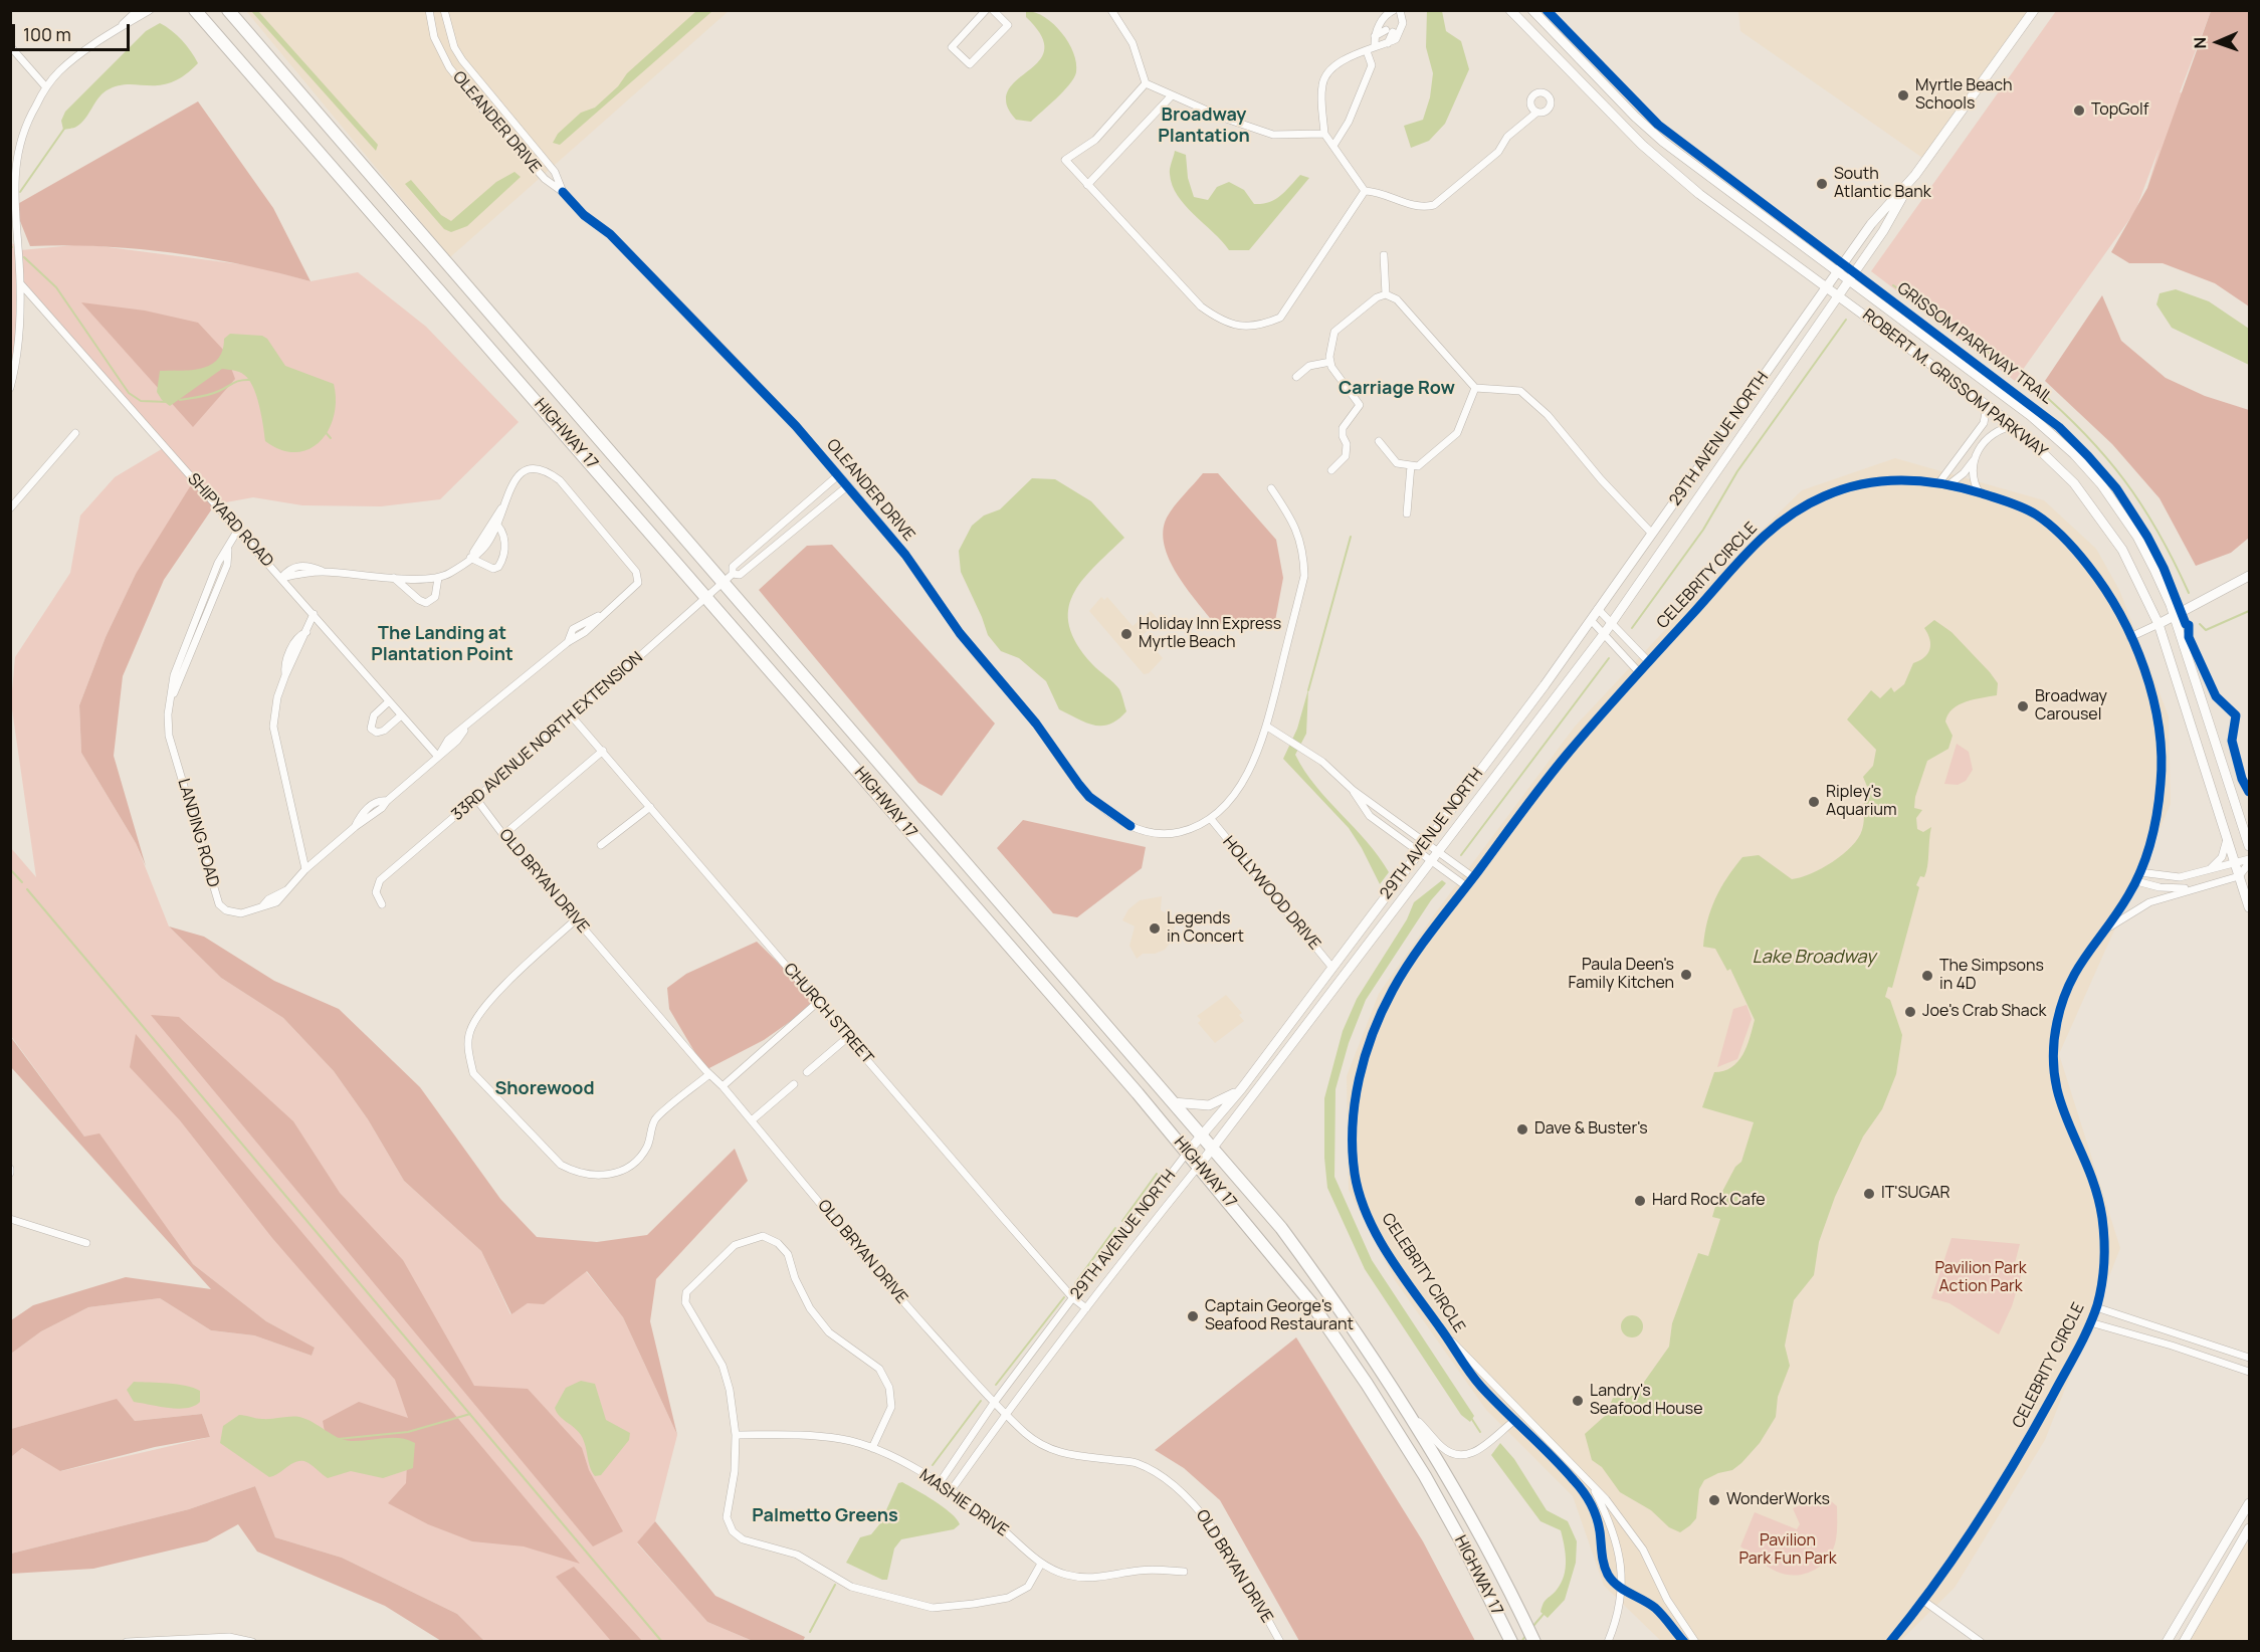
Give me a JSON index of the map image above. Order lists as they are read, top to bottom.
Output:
{
  "streets": {
    "highway": ["HIGHWAY 17"],
    "main road": ["ROBERT M. GRISSOM PARKWAY", "29TH AVENUE NORTH"],
    "street": [
      "OLEANDER DRIVE",
      "SHIPYARD ROAD",
      "CELEBRITY CIRCLE",
      "33RD AVENUE NORTH EXTENSION",
      "LANDING ROAD",
      "OLD BRYAN DRIVE",
      "HOLLYWOOD DRIVE",
      "CHURCH STREET",
      "MASHIE DRIVE"
    ],
    "cycle path": ["GRISSOM PARKWAY TRAIL"]
  },
  "crossings": [
    ["OLEANDER DRIVE", "33RD AVENUE NORTH EXTENSION"],
    ["OLEANDER DRIVE", "HOLLYWOOD DRIVE"],
    ["ROBERT M. GRISSOM PARKWAY", "29TH AVENUE NORTH"],
    ["HIGHWAY 17", "29TH AVENUE NORTH"],
    ["HIGHWAY 17", "33RD AVENUE NORTH EXTENSION"],
    ["29TH AVENUE NORTH", "OLD BRYAN DRIVE"],
    ["29TH AVENUE NORTH", "HOLLYWOOD DRIVE"],
    ["29TH AVENUE NORTH", "CHURCH STREET"],
    ["29TH AVENUE NORTH", "MASHIE DRIVE"],
    ["SHIPYARD ROAD", "LANDING ROAD"],
    ["33RD AVENUE NORTH EXTENSION", "OLD BRYAN DRIVE"],
    ["33RD AVENUE NORTH EXTENSION", "CHURCH STREET"]
  ],
  "districts": [
    "Broadway Plantation",
    "Carriage Row",
    "The Landing at Plantation Point",
    "Shorewood",
    "Palmetto Greens"
  ],
  "water": ["Lake Broadway"],
  "parks": ["Pavilion Park Action Park", "Pavilion Park Fun Park"],
  "places": [
    "Myrtle Beach Schools",
    "TopGolf",
    "South Atlantic Bank",
    "Holiday Inn Express Myrtle Beach",
    "Broadway Carousel",
    "Ripley's Aquarium",
    "Legends in Concert",
    "Paula Deen's Family Kitchen",
    "The Simpsons in 4D",
    "Joe's Crab Shack",
    "Dave & Buster's",
    "IT'SUGAR",
    "Hard Rock Cafe",
    "Captain George's Seafood Restaurant",
    "Landry's Seafood House",
    "WonderWorks"
  ],
  "scale_bar": "100 m",
  "north": "left"
}
